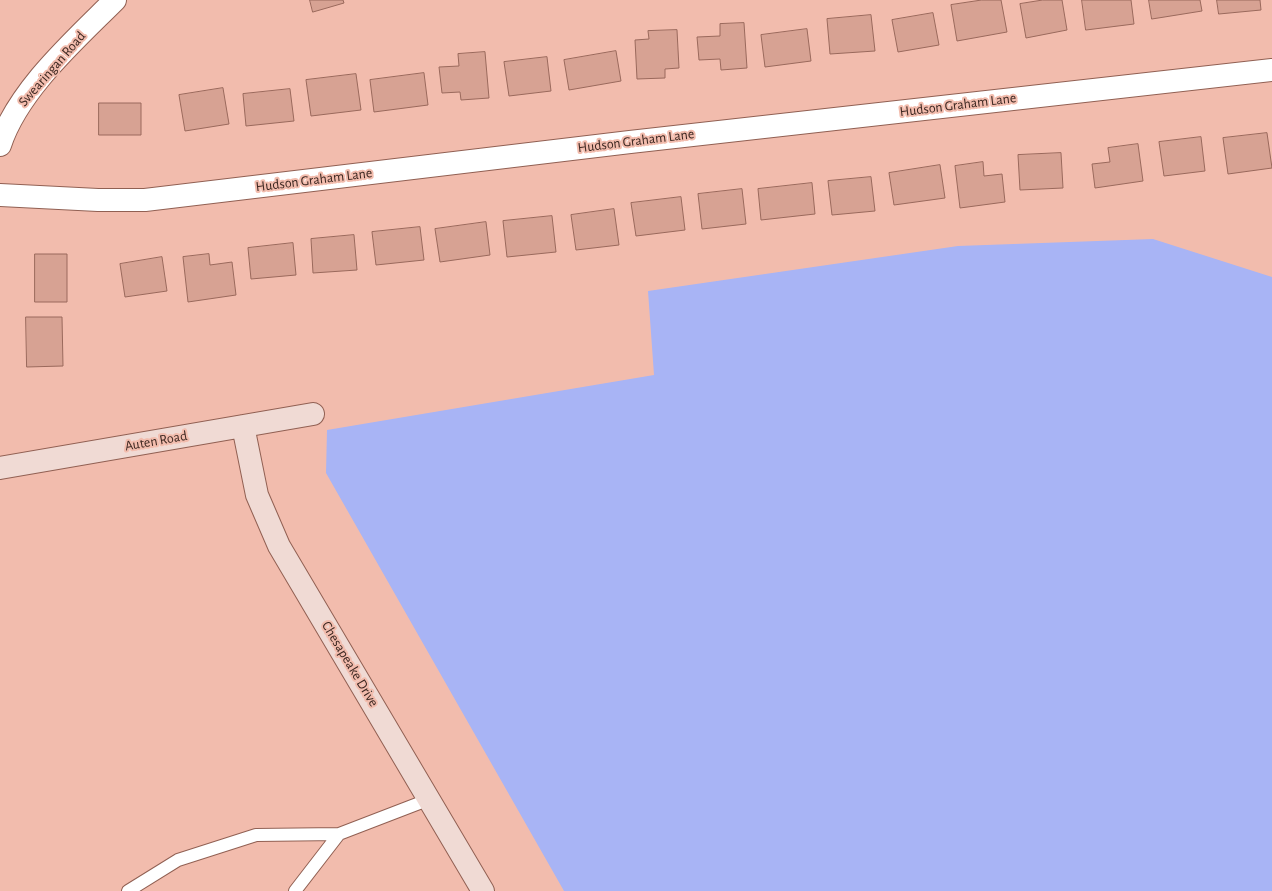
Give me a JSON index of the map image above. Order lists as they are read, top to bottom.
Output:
{
  "streets": {
    "street": [
      "Swearingan Road",
      "Hudson Graham Lane",
      "Auten Road",
      "Chesapeake Drive"
    ]
  },
  "crossings": [
    ["Auten Road", "Chesapeake Drive"]
  ]
}
